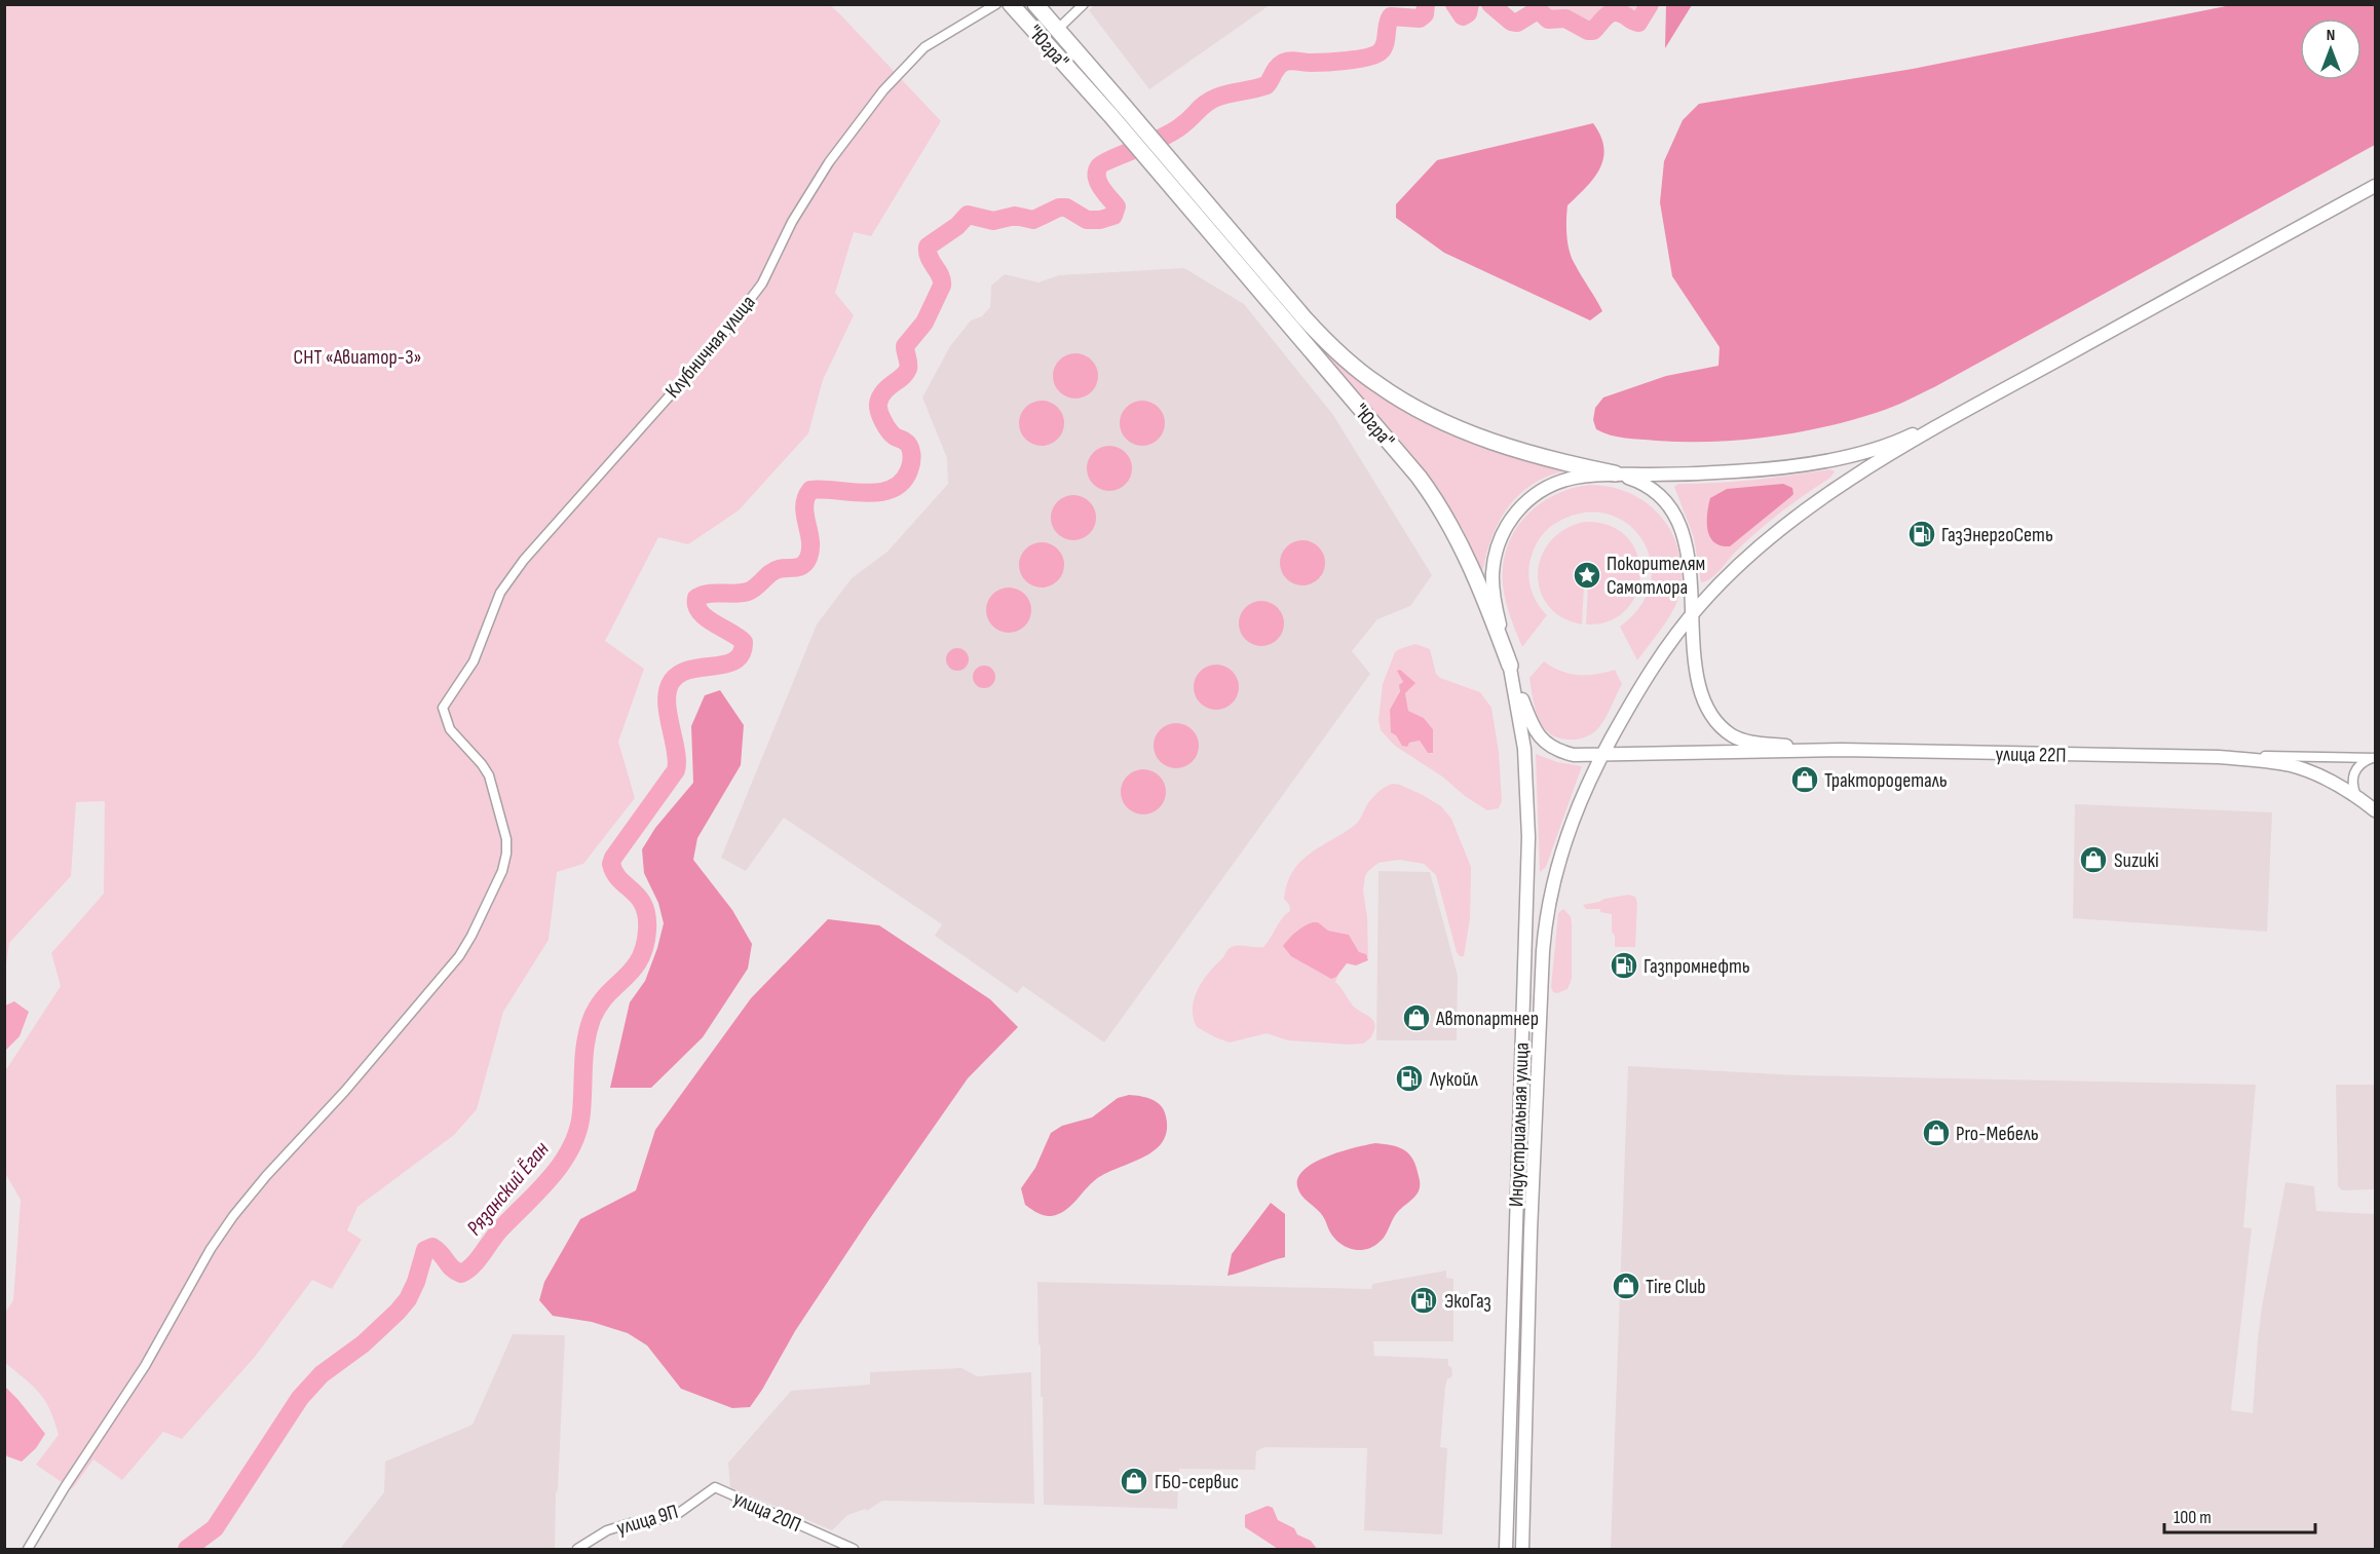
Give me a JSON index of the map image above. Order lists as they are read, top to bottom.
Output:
{
  "streets": {
    "highway": ["\"Югра\""],
    "main road": ["улица 22П", "Индустриальная улица"],
    "street": ["Клубничная улица", "улица 20П", "улица 9П"]
  },
  "crossings": [
    ["\"Югра\"", "улица 22П"],
    ["\"Югра\"", "Индустриальная улица"],
    ["улица 22П", "Индустриальная улица"],
    ["улица 20П", "улица 9П"]
  ],
  "water": ["Рязанский Ёган"],
  "parks": ["СНТ «Авиатор-3»"],
  "places": {
    "fuel station": [
      "ГазЭнергоСеть",
      "Газпромнефть",
      "Лукойл",
      "ЭкоГаз"
    ],
    "place": ["Покорителям Самотлора"],
    "shop": [
      "Трактородеталь",
      "Suzuki",
      "Автопартнер",
      "Pro-Мебель",
      "Tire Club",
      "ГБО-сервис"
    ]
  },
  "scale_bar": "100 m",
  "north": "top"
}
